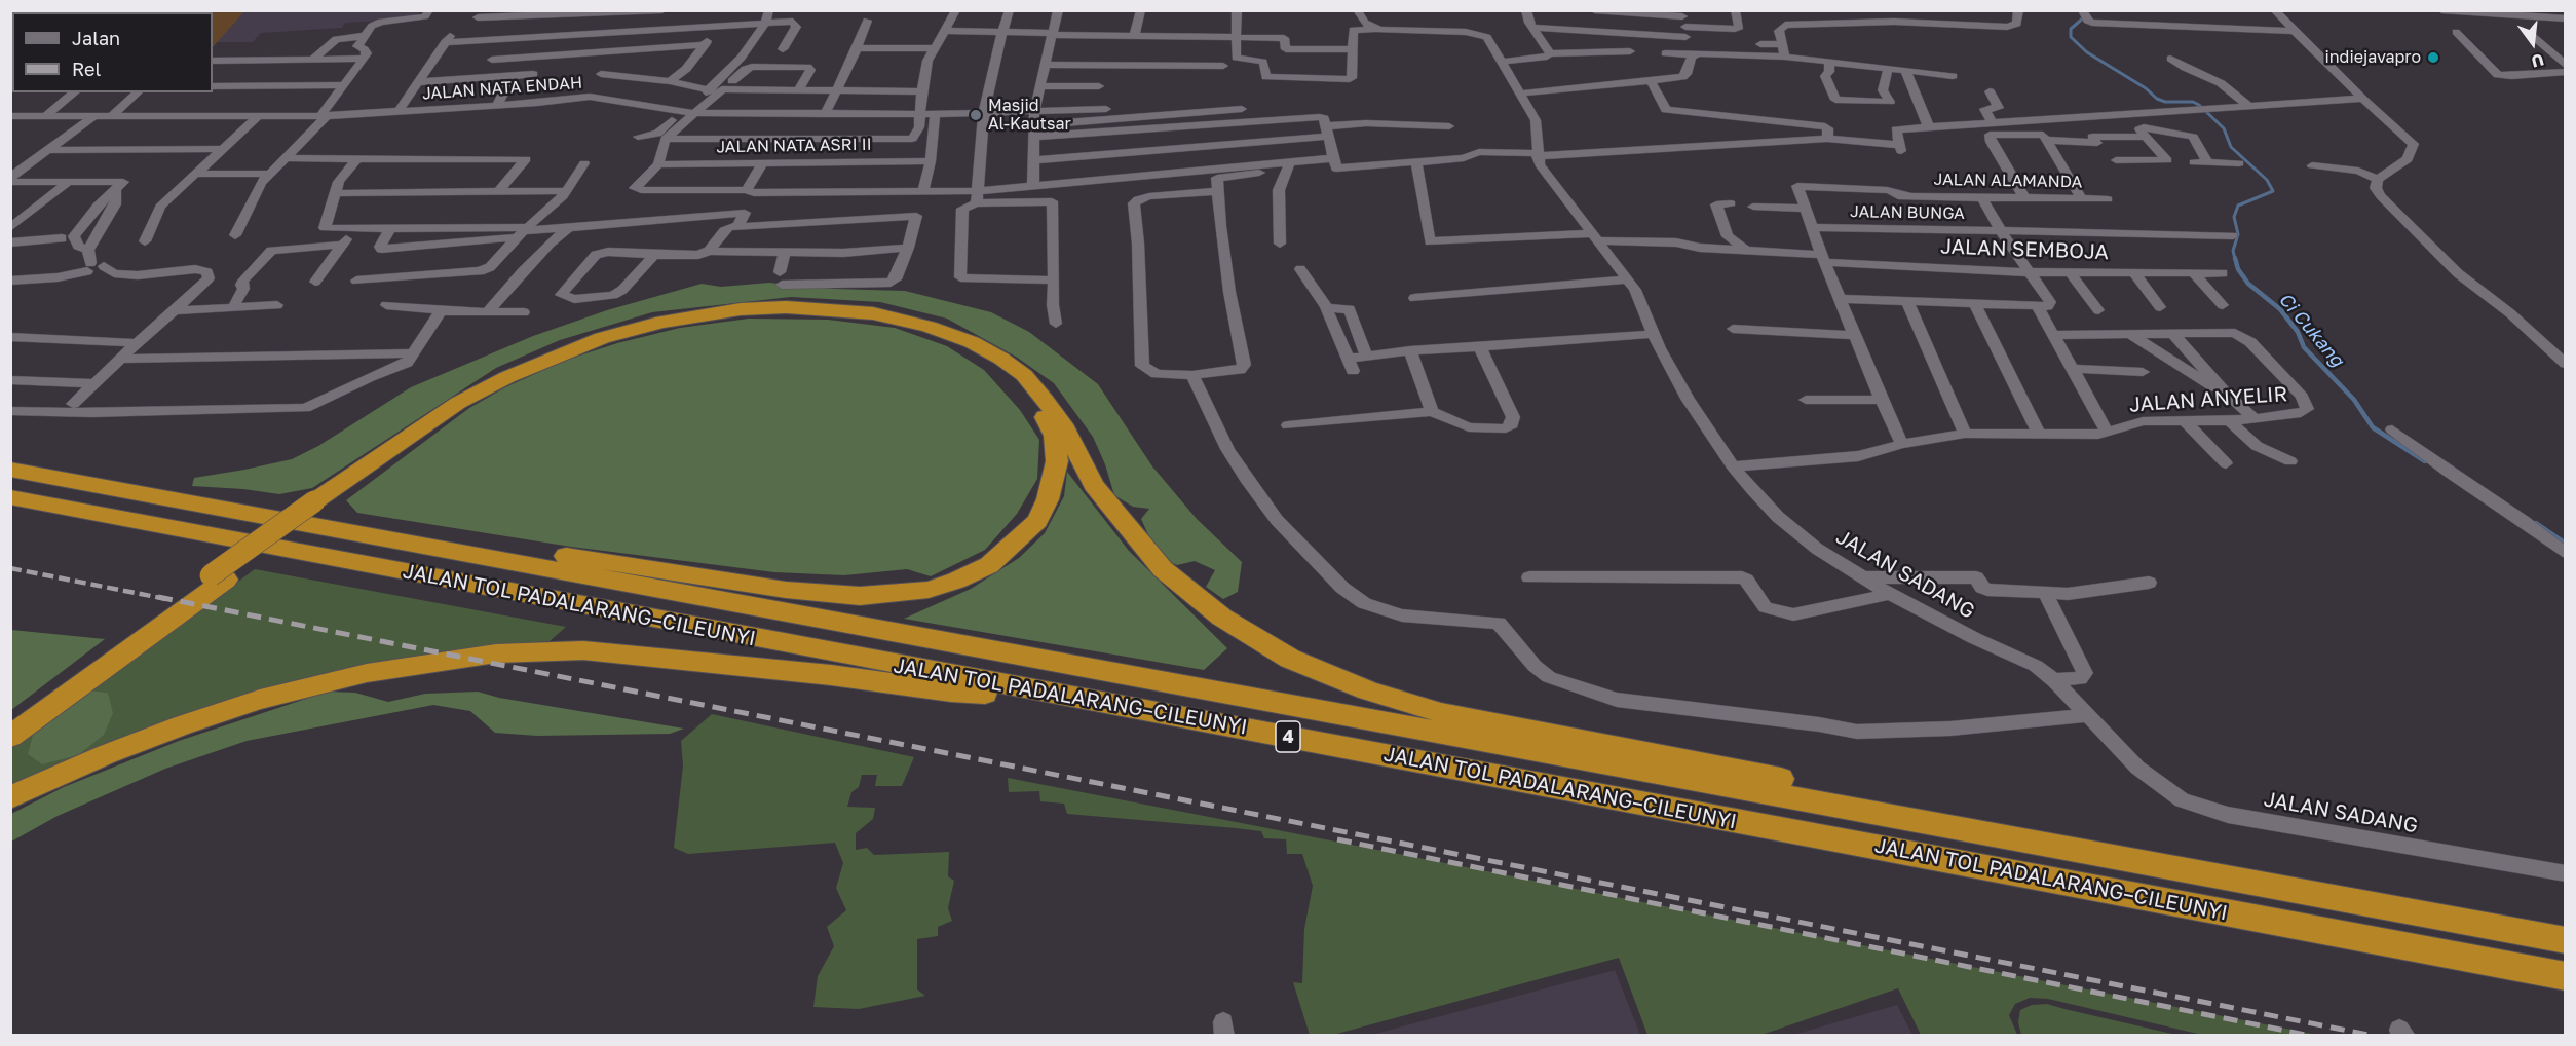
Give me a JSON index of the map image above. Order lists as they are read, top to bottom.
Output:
{
  "streets": {
    "highway": ["JALAN TOL PADALARANG–CILEUNYI", "4"],
    "street": [
      "JALAN NATA ENDAH",
      "JALAN NATA ASRI II",
      "JALAN ALAMANDA",
      "JALAN BUNGA",
      "JALAN SEMBOJA",
      "JALAN ANYELIR",
      "JALAN SADANG"
    ]
  },
  "crossings": [
    ["JALAN SEMBOJA", "JALAN SADANG"],
    ["JALAN ANYELIR", "JALAN SADANG"]
  ],
  "water": ["Ci Cukang"],
  "places": ["indiejavapro", "Masjid Al-Kautsar"],
  "legend": ["Jalan", "Rel"],
  "north": "bottom"
}
